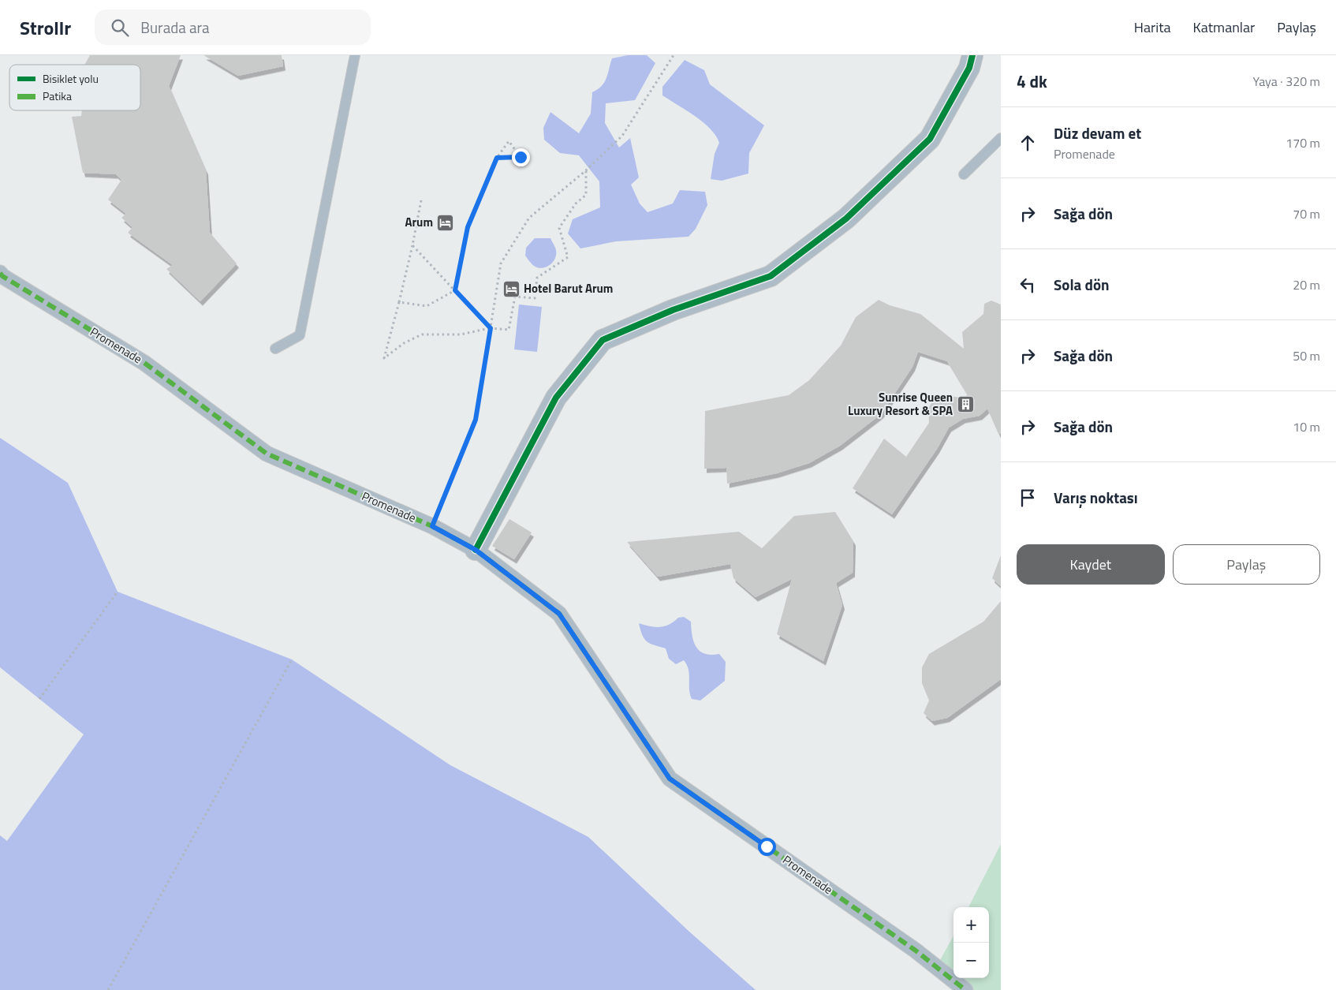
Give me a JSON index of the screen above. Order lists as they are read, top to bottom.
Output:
{
  "streets": {
    "street": ["Promenade"]
  },
  "places": {
    "hotel": ["Arum", "Hotel Barut Arum"],
    "building": ["Sunrise Queen Luxury Resort & SPA"]
  },
  "legend": ["Bisiklet yolu", "Patika"],
  "page": {
    "header": "Strollr",
    "search": "Burada ara",
    "nav": ["Harita", "Katmanlar", "Paylaş"],
    "heading": ["4 dk", "Yaya · 320 m"],
    "list": [
      ["Düz devam et", "Promenade", "170 m"],
      ["Sağa dön", "70 m"],
      ["Sola dön", "20 m"],
      ["Sağa dön", "50 m"],
      ["Sağa dön", "10 m"],
      "Varış noktası"
    ],
    "buttons": ["Kaydet", "Paylaş"],
    "map_buttons": ["+", "−"]
  }
}
